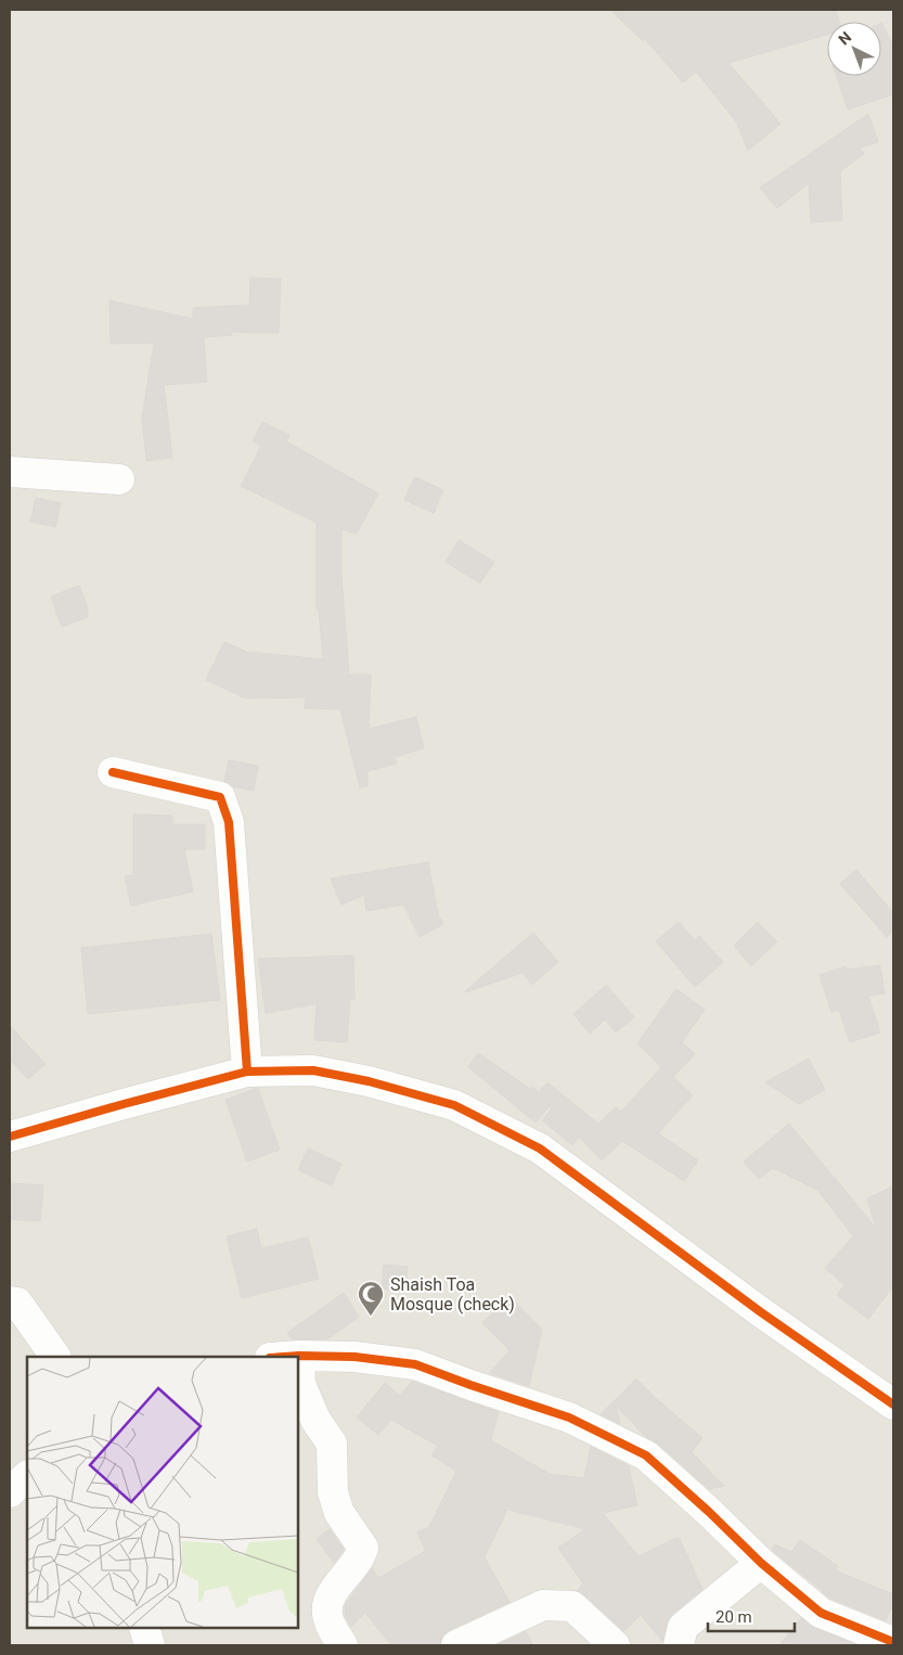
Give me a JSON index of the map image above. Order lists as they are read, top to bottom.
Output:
{
  "places": {
    "mosque": ["Shaish Toa Mosque (check)"]
  },
  "scale_bar": "20 m",
  "north": "top left"
}
